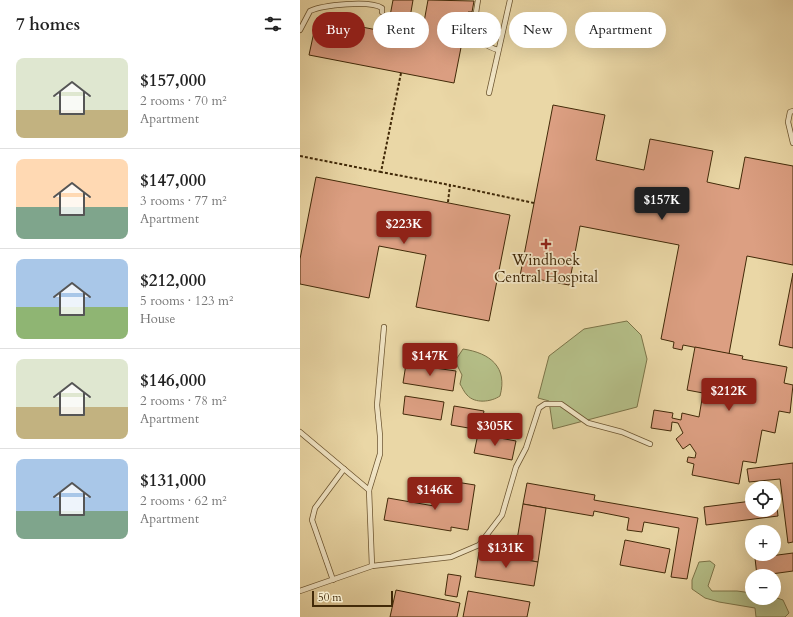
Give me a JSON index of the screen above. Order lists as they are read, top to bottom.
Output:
{
  "places": {
    "health": ["Windhoek Central Hospital"]
  },
  "scale_bar": "50 m",
  "page": {
    "heading": "7 homes",
    "chip": [
      "Buy",
      "Rent",
      "Filters",
      "New",
      "Apartment"
    ],
    "list": [
      {
        "name": "$157,000",
        "note": "2 rooms · 70 m² · Apartment"
      },
      {
        "name": "$147,000",
        "note": "3 rooms · 77 m² · Apartment"
      },
      {
        "name": "$212,000",
        "note": "5 rooms · 123 m² · House"
      },
      {
        "name": "$146,000",
        "note": "2 rooms · 78 m² · Apartment"
      },
      {
        "name": "$131,000",
        "note": "2 rooms · 62 m² · Apartment"
      }
    ],
    "price": [
      "$157K",
      "$223K",
      "$147K",
      "$212K",
      "$305K",
      "$146K",
      "$131K"
    ],
    "map_buttons": ["+", "−"],
    "scale": "50 m"
  }
}
